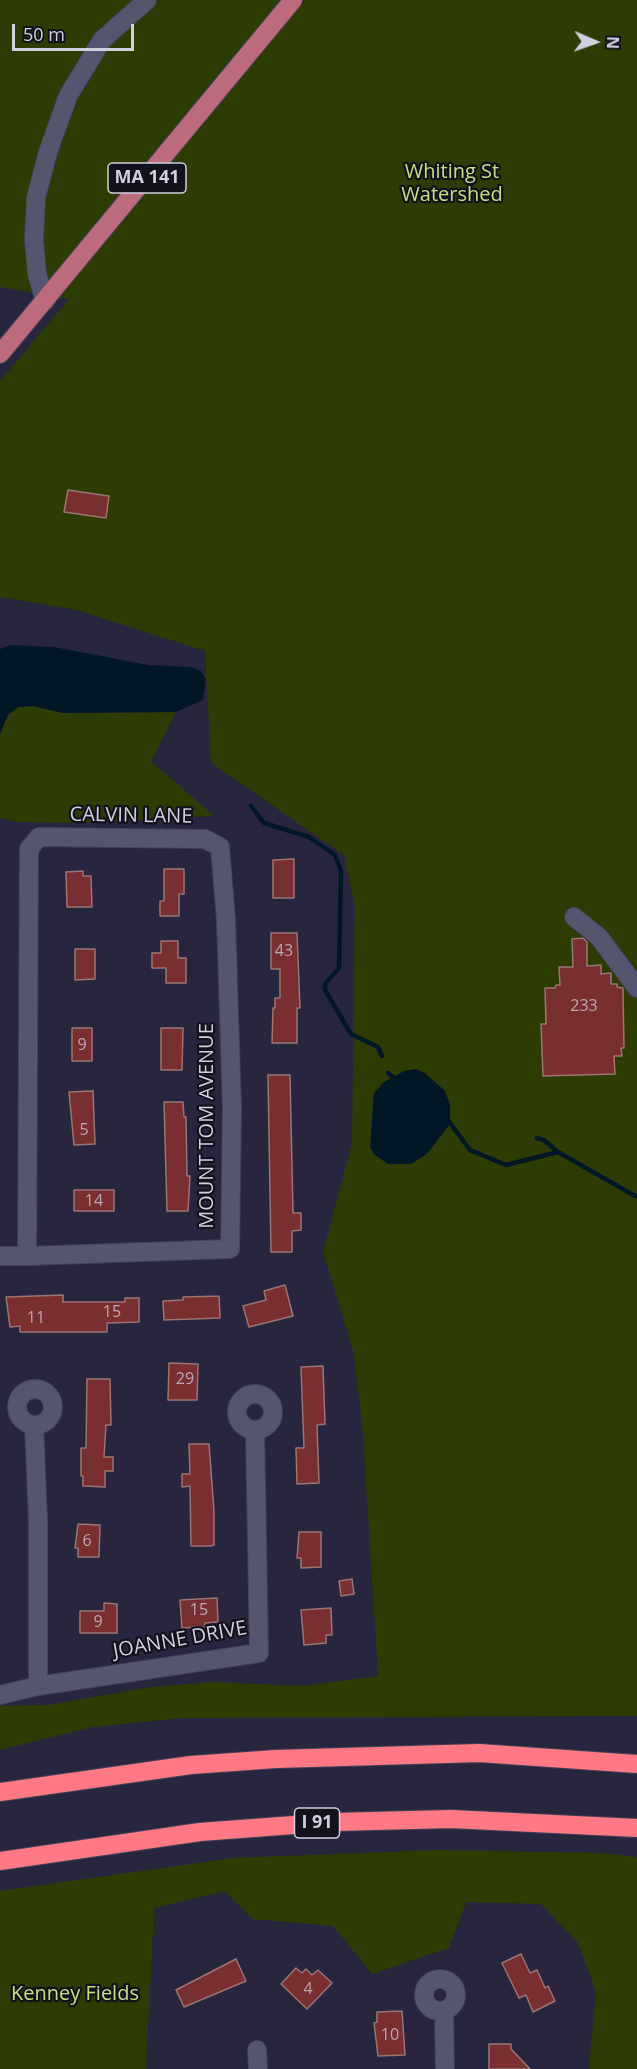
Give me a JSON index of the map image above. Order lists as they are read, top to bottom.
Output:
{
  "streets": {
    "highway": ["I 91"],
    "main road": ["MA 141"],
    "street": ["CALVIN LANE", "MOUNT TOM AVENUE", "JOANNE DRIVE"]
  },
  "crossings": [
    ["CALVIN LANE", "MOUNT TOM AVENUE"]
  ],
  "parks": ["Whiting St Watershed", "Kenney Fields"],
  "house_numbers": [
    "43",
    "233",
    "9",
    "5",
    "14",
    "15",
    "11",
    "29",
    "6",
    "15",
    "9",
    "4",
    "10"
  ],
  "scale_bar": "50 m",
  "north": "right"
}
